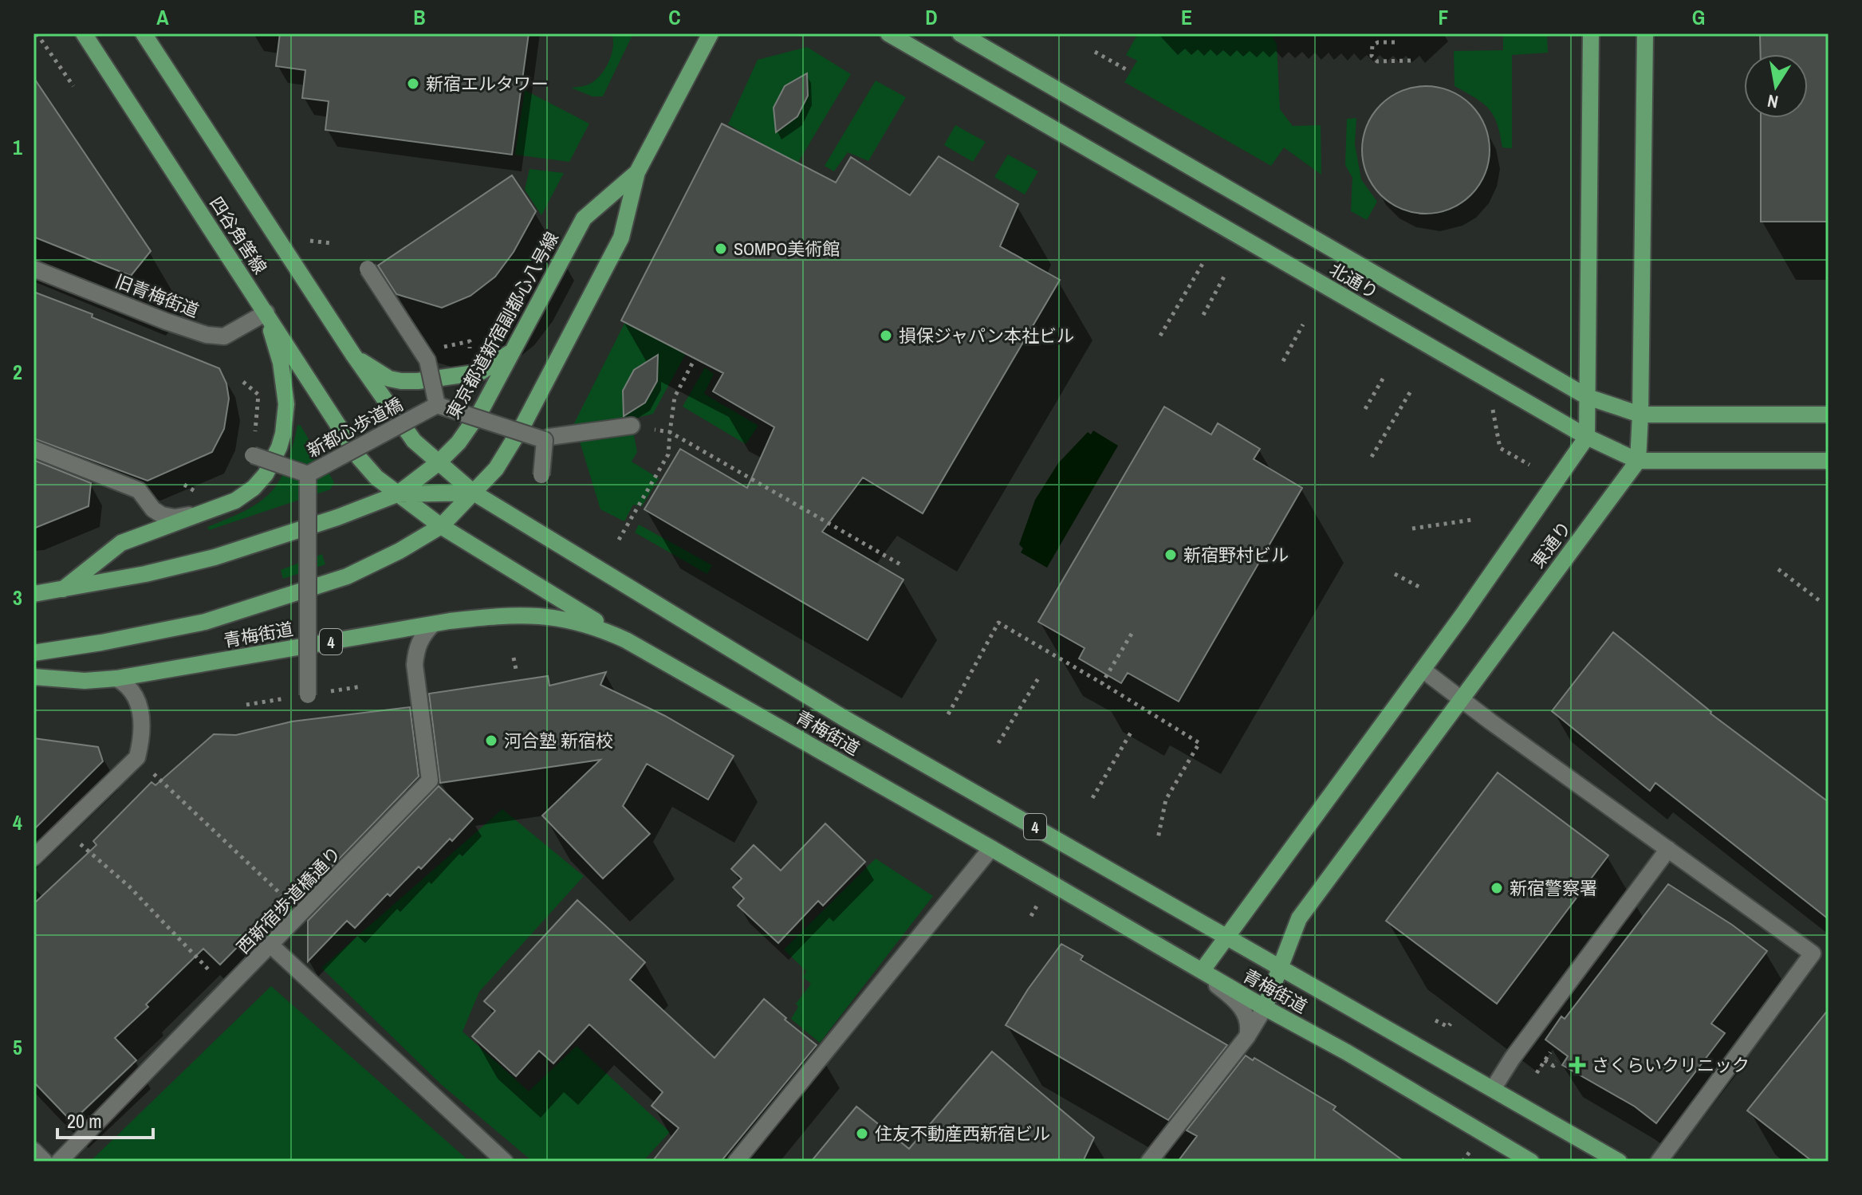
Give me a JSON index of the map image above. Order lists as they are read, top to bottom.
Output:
{
  "streets": {
    "main road": [
      "四谷角筈線",
      "北通り",
      "東京都道新宿副都心八号線",
      "東通り",
      "青梅街道",
      "4"
    ],
    "street": ["旧青梅街道", "新都心歩道橋", "西新宿歩道橋通り"]
  },
  "crossings": [
    ["四谷角筈線", "旧青梅街道"],
    ["四谷角筈線", "東京都道新宿副都心八号線"],
    ["四谷角筈線", "青梅街道"],
    ["北通り", "東通り"],
    ["東京都道新宿副都心八号線", "青梅街道"],
    ["東通り", "青梅街道"],
    ["青梅街道", "西新宿歩道橋通り"]
  ],
  "places": {
    "other": [
      "新宿エルタワー",
      "SOMPO美術館",
      "損保ジャパン本社ビル",
      "新宿野村ビル",
      "河合塾 新宿校",
      "新宿警察署",
      "住友不動産西新宿ビル"
    ],
    "health": ["さくらいクリニック"]
  },
  "scale_bar": "20 m",
  "north": "bottom",
  "grid": {
    "columns": [
      "A",
      "B",
      "C",
      "D",
      "E",
      "F",
      "G"
    ],
    "rows": [
      "1",
      "2",
      "3",
      "4",
      "5"
    ]
  }
}
